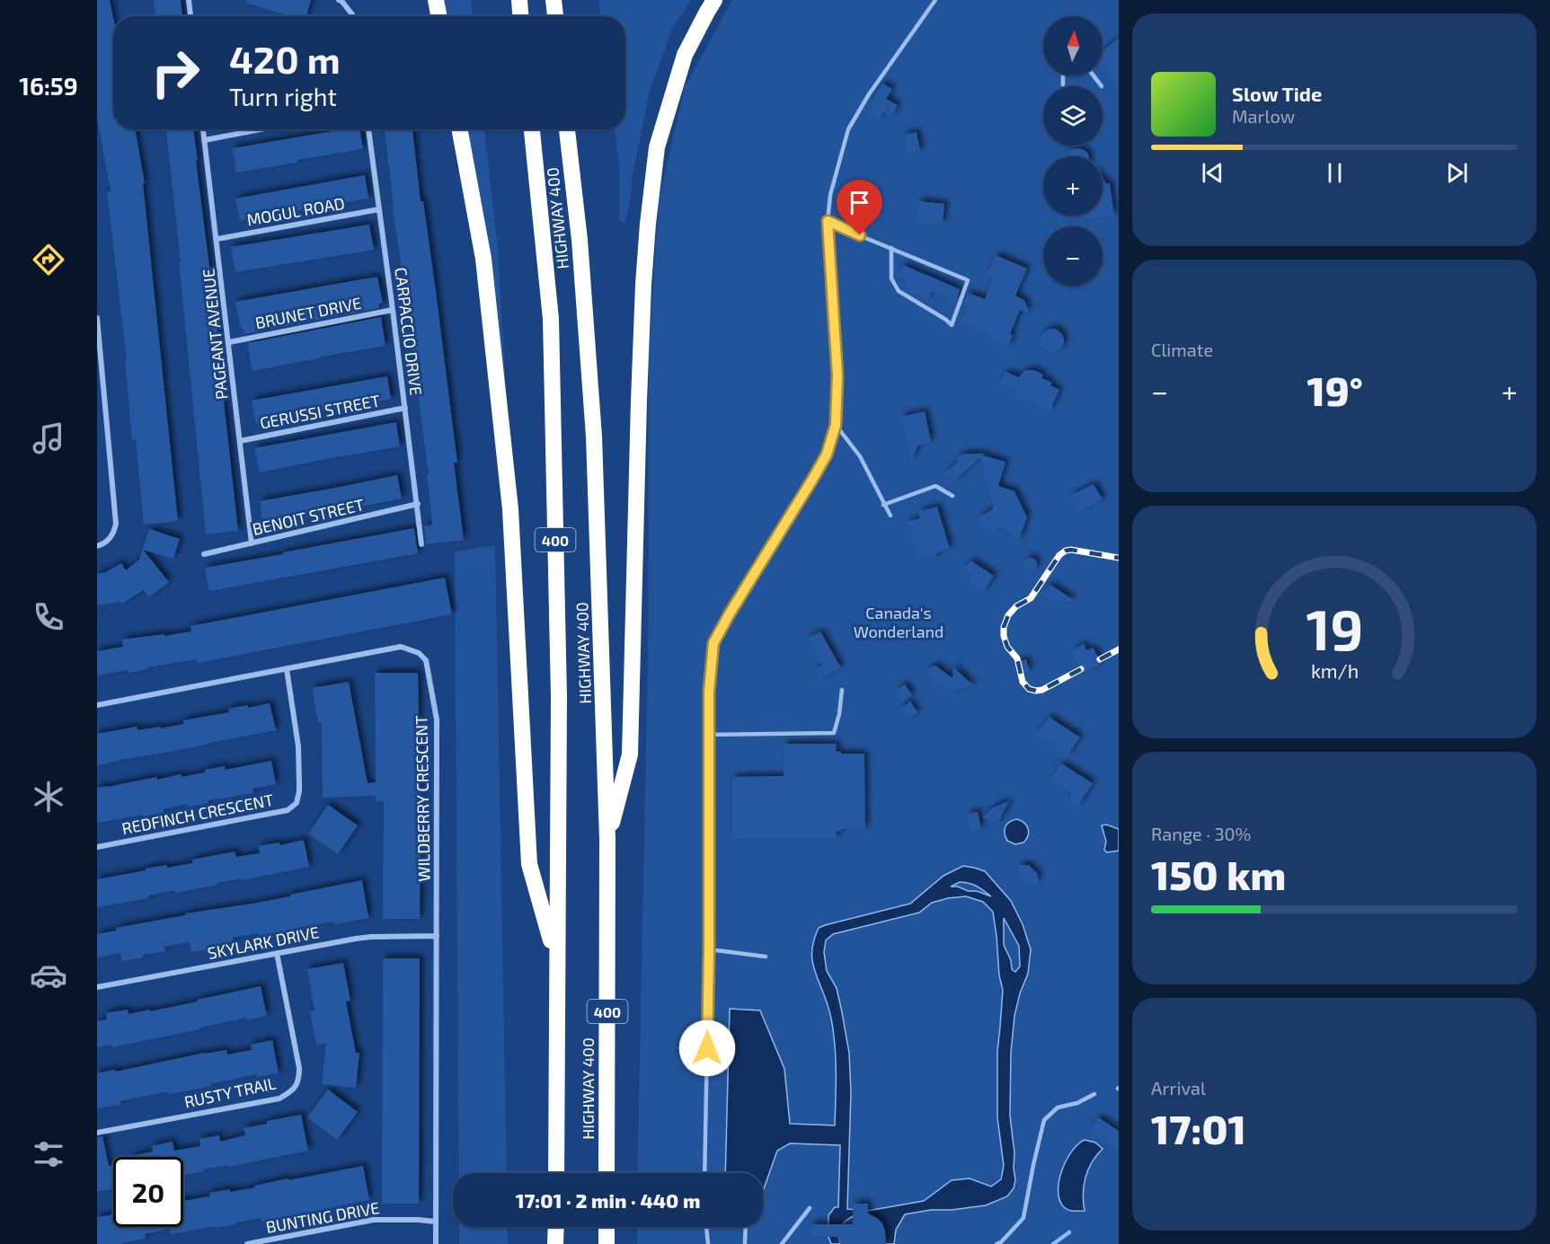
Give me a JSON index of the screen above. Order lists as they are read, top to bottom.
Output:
{
  "streets": {
    "highway": ["HIGHWAY 400", "400"],
    "street": [
      "MOGUL ROAD",
      "BRUNET DRIVE",
      "CARPACCIO DRIVE",
      "PAGEANT AVENUE",
      "GERUSSI STREET",
      "BENOIT STREET",
      "WILDBERRY CRESCENT",
      "REDFINCH CRESCENT",
      "SKYLARK DRIVE",
      "RUSTY TRAIL",
      "BUNTING DRIVE"
    ]
  },
  "crossings": [
    ["MOGUL ROAD", "CARPACCIO DRIVE"],
    ["MOGUL ROAD", "PAGEANT AVENUE"],
    ["BRUNET DRIVE", "CARPACCIO DRIVE"],
    ["BRUNET DRIVE", "PAGEANT AVENUE"],
    ["CARPACCIO DRIVE", "GERUSSI STREET"],
    ["CARPACCIO DRIVE", "BENOIT STREET"],
    ["PAGEANT AVENUE", "GERUSSI STREET"],
    ["PAGEANT AVENUE", "BENOIT STREET"],
    ["WILDBERRY CRESCENT", "REDFINCH CRESCENT"],
    ["WILDBERRY CRESCENT", "SKYLARK DRIVE"],
    ["WILDBERRY CRESCENT", "BUNTING DRIVE"],
    ["SKYLARK DRIVE", "RUSTY TRAIL"]
  ],
  "parks": ["Canada's Wonderland"],
  "north": "top",
  "page": {
    "tabs": "16:59",
    "map_buttons": ["+", "−"],
    "turn": ["420 m", "Turn right"],
    "song": ["Slow Tide", "Marlow"],
    "tile": [
      "Climate",
      ["Range · 30%", "150 km"],
      ["Arrival", "17:01"]
    ],
    "heat": ["−", "19°", "+"],
    "limit": "20",
    "trip": "17:01 · 2 min · 440 m",
    "gauge": ["19", "km/h"]
  }
}
